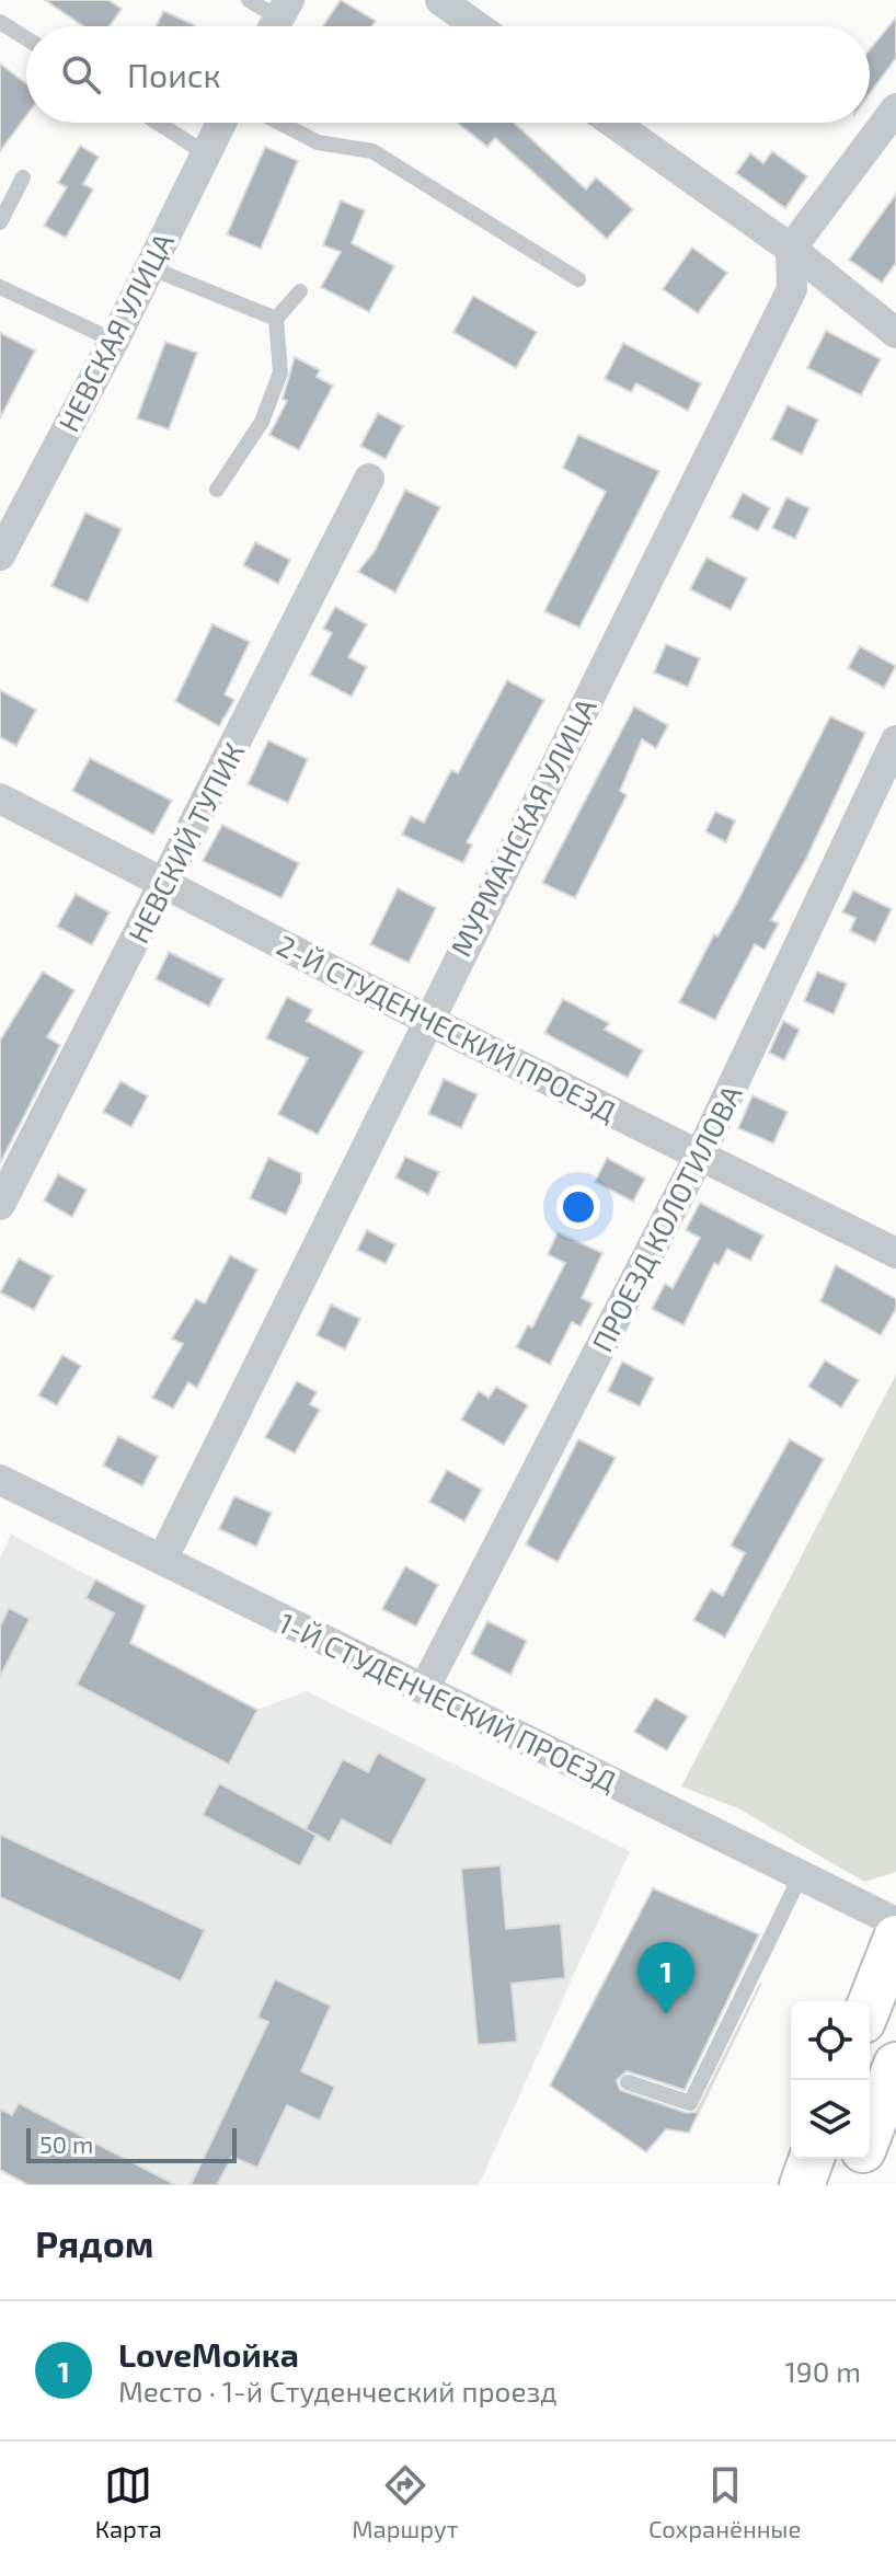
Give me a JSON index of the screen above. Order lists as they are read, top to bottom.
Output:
{
  "streets": {
    "street": [
      "НЕВСКАЯ УЛИЦА",
      "МУРМАНСКАЯ УЛИЦА",
      "НЕВСКИЙ ТУПИК",
      "2-Й СТУДЕНЧЕСКИЙ ПРОЕЗД",
      "ПРОЕЗД КОЛОТИЛОВА",
      "1-Й СТУДЕНЧЕСКИЙ ПРОЕЗД"
    ]
  },
  "crossings": [
    ["МУРМАНСКАЯ УЛИЦА", "2-Й СТУДЕНЧЕСКИЙ ПРОЕЗД"],
    ["МУРМАНСКАЯ УЛИЦА", "1-Й СТУДЕНЧЕСКИЙ ПРОЕЗД"],
    ["НЕВСКИЙ ТУПИК", "2-Й СТУДЕНЧЕСКИЙ ПРОЕЗД"],
    ["2-Й СТУДЕНЧЕСКИЙ ПРОЕЗД", "ПРОЕЗД КОЛОТИЛОВА"],
    ["ПРОЕЗД КОЛОТИЛОВА", "1-Й СТУДЕНЧЕСКИЙ ПРОЕЗД"]
  ],
  "scale_bar": "50 m",
  "page": {
    "search": "Поиск",
    "pins": "1",
    "scale": "50 m",
    "heading": "Рядом",
    "list": [
      {
        "mark": "1",
        "name": "LoveМойка",
        "note": "Место · 1-й Студенческий проезд",
        "value": "190 m"
      }
    ],
    "nav": ["Карта", "Маршрут", "Сохранённые"]
  }
}
